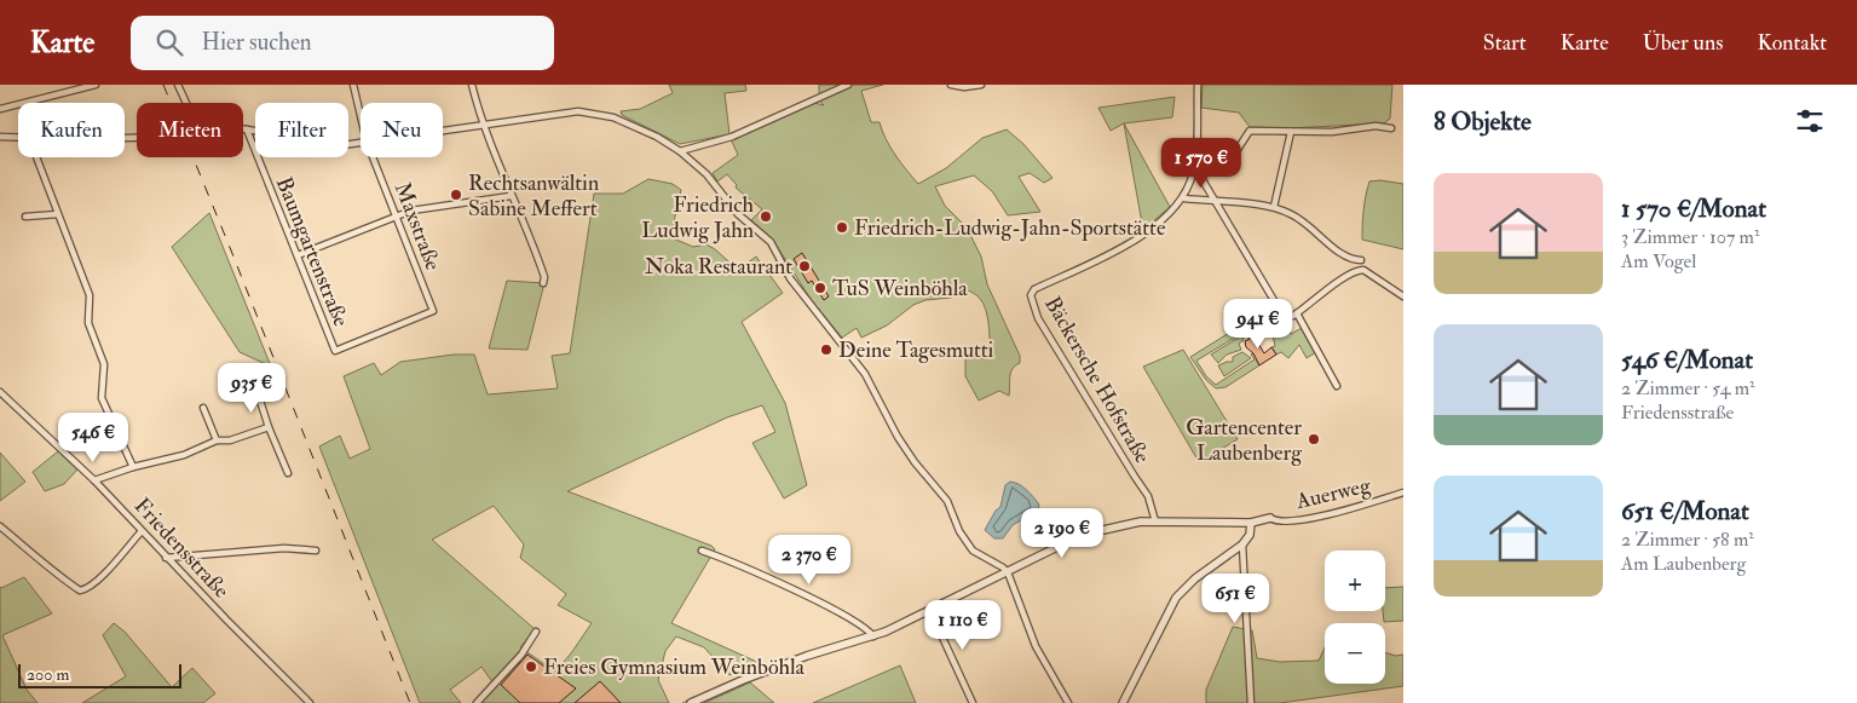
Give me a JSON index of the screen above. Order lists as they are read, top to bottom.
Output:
{
  "streets": {
    "street": [
      "Maxstraße",
      "Baumgartenstraße",
      "Bäckersche Hofstraße",
      "Auerweg",
      "Friedensstraße"
    ]
  },
  "crossings": [
    ["Maxstraße", "Baumgartenstraße"]
  ],
  "places": [
    "Rechtsanwältin Sabine Meffert",
    "Friedrich Ludwig Jahn",
    "Friedrich-Ludwig-Jahn-Sportstätte",
    "Noka Restaurant",
    "TuS Weinböhla",
    "Deine Tagesmutti",
    "Gartencenter Laubenberg",
    "Freies Gymnasium Weinböhla"
  ],
  "scale_bar": "200 m",
  "page": {
    "header": "Karte",
    "search": "Hier suchen",
    "nav": [
      "Start",
      "Karte",
      "Über uns",
      "Kontakt"
    ],
    "heading": "8 Objekte",
    "chip": [
      "Kaufen",
      "Mieten",
      "Filter",
      "Neu"
    ],
    "price": [
      "1 570 €",
      "941 €",
      "935 €",
      "546 €",
      "2 190 €",
      "2 370 €",
      "651 €",
      "1 110 €"
    ],
    "list": [
      {
        "name": "1 570 €/Monat",
        "note": "3 Zimmer · 107 m² · Am Vogel"
      },
      {
        "name": "546 €/Monat",
        "note": "2 Zimmer · 54 m² · Friedensstraße"
      },
      {
        "name": "651 €/Monat",
        "note": "2 Zimmer · 58 m² · Am Laubenberg"
      }
    ],
    "map_buttons": ["+", "−"],
    "scale": "200 m"
  }
}
